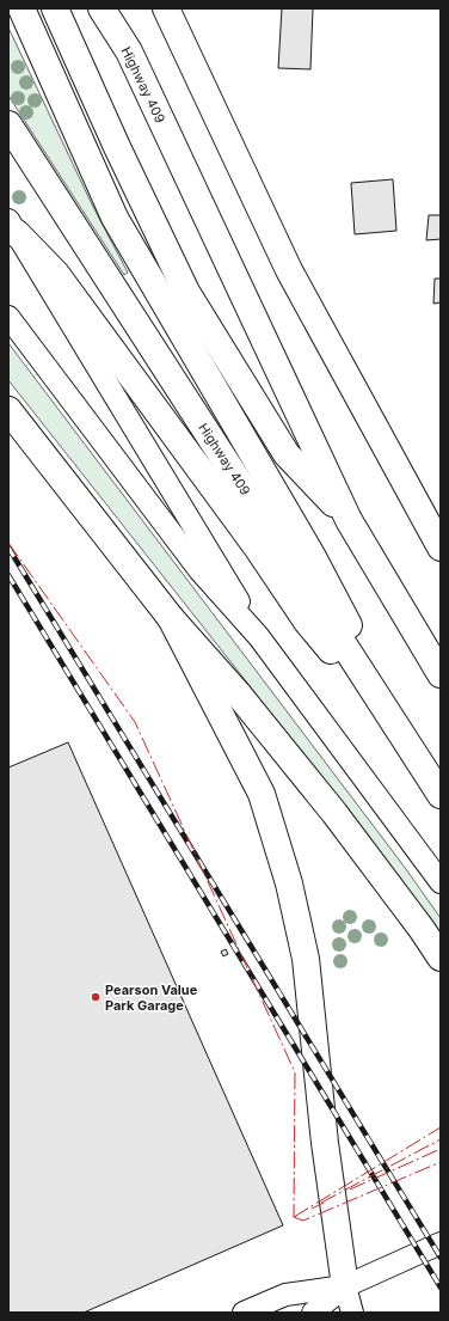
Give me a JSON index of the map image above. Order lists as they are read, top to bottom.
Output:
{
  "streets": {
    "highway": ["Highway 409"]
  },
  "places": ["Pearson Value Park Garage"]
}
